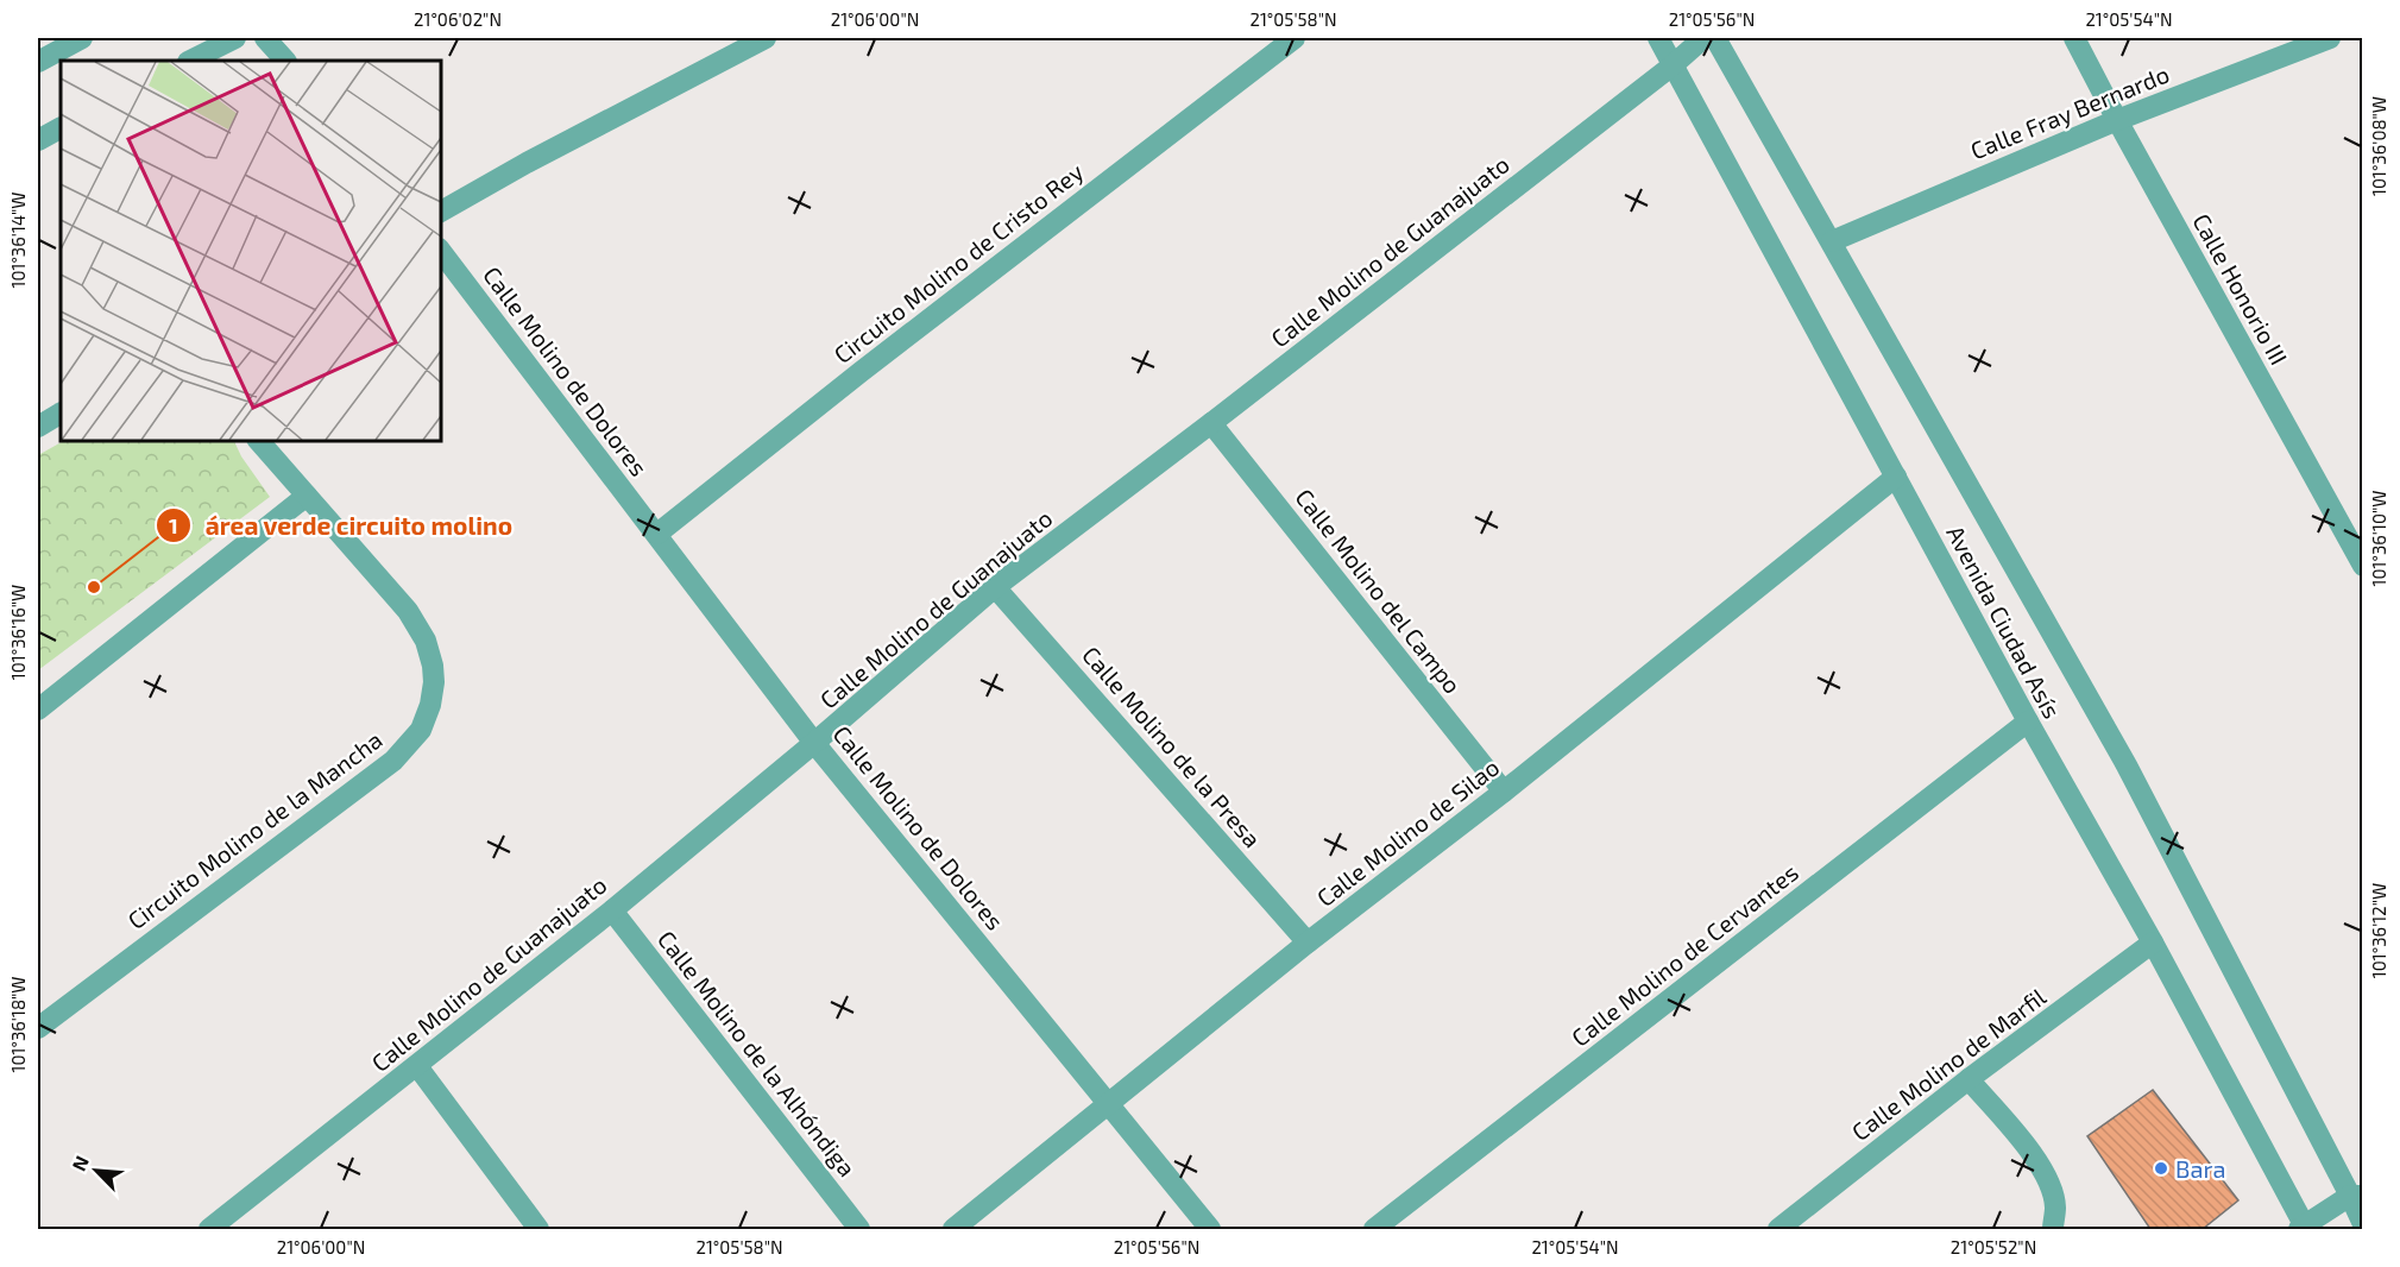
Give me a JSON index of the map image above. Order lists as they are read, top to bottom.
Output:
{
  "streets": {
    "street": [
      "Calle Fray Bernardo",
      "Calle Molino de Guanajuato",
      "Circuito Molino de Cristo Rey",
      "Calle Honorio III",
      "Calle Molino de Dolores",
      "Calle Molino del Campo",
      "Avenida Ciudad Asís",
      "Calle Molino de la Presa",
      "Circuito Molino de la Mancha",
      "Calle Molino de Silao",
      "Calle Molino de Cervantes",
      "Calle Molino de la Alhóndiga",
      "Calle Molino de Marfil"
    ]
  },
  "crossings": [
    ["Calle Fray Bernardo", "Calle Honorio III"],
    ["Calle Fray Bernardo", "Avenida Ciudad Asís"],
    ["Calle Molino de Guanajuato", "Calle Molino de Dolores"],
    ["Calle Molino de Guanajuato", "Calle Molino del Campo"],
    ["Calle Molino de Guanajuato", "Avenida Ciudad Asís"],
    ["Calle Molino de Guanajuato", "Calle Molino de la Presa"],
    ["Calle Molino de Guanajuato", "Calle Molino de la Alhóndiga"],
    ["Circuito Molino de Cristo Rey", "Calle Molino de Dolores"],
    ["Calle Molino de Dolores", "Calle Molino de Silao"],
    ["Calle Molino del Campo", "Calle Molino de Silao"],
    ["Avenida Ciudad Asís", "Calle Molino de Silao"],
    ["Avenida Ciudad Asís", "Calle Molino de Cervantes"],
    ["Avenida Ciudad Asís", "Calle Molino de Marfil"],
    ["Calle Molino de la Presa", "Calle Molino de Silao"]
  ],
  "places": ["área verde circuito molino", "Bara"],
  "north": "top left",
  "coordinates": [
    "21°06'02\"N",
    "21°06'00\"N",
    "21°05'58\"N",
    "21°05'56\"N",
    "21°05'54\"N",
    "101°36'08\"W",
    "101°36'14\"W",
    "101°36'10\"W",
    "101°36'16\"W",
    "101°36'12\"W",
    "101°36'18\"W",
    "21°05'52\"N"
  ]
}
